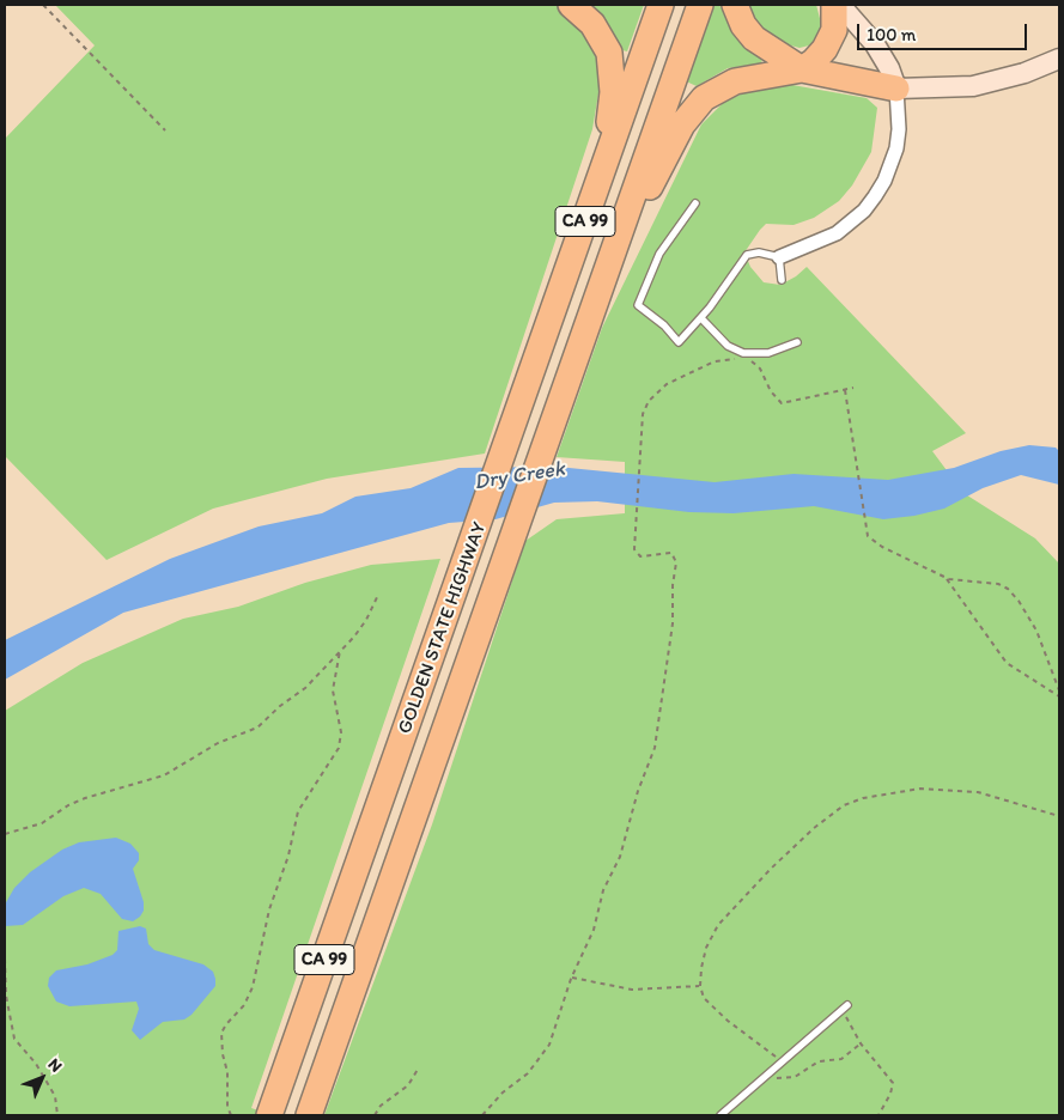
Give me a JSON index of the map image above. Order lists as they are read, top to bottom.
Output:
{
  "streets": {
    "highway": ["CA 99", "GOLDEN STATE HIGHWAY"]
  },
  "water": ["Dry Creek"],
  "scale_bar": "100 m",
  "north": "top right"
}
